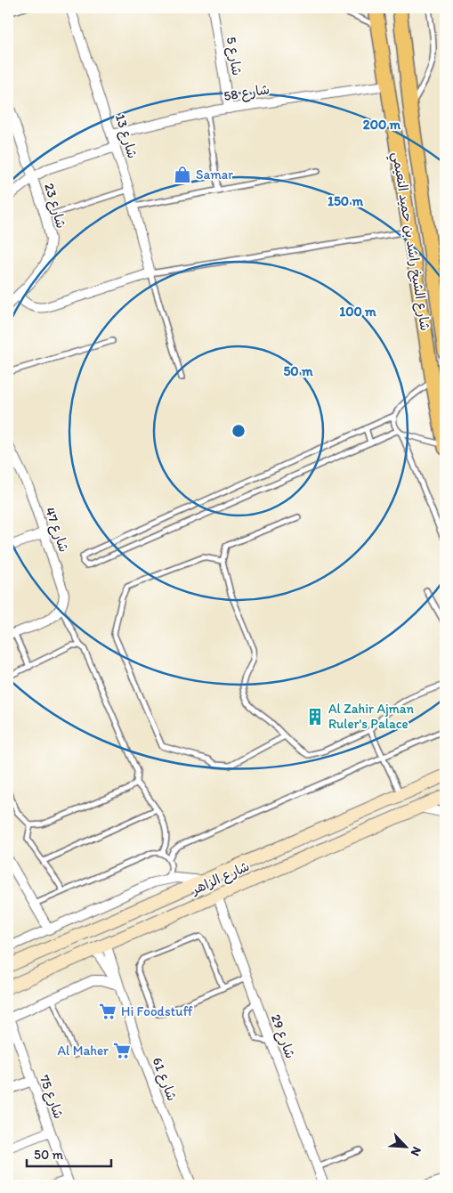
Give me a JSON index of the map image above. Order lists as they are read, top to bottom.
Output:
{
  "streets": {
    "main road": ["شارع الشيخ راشد بن حميد النعيمي", "شارع الزاهر"],
    "street": [
      "شارع 5",
      "شارع 58",
      "شارع 13",
      "شارع 23",
      "شارع 47",
      "شارع 29",
      "شارع 61",
      "شارع 75"
    ]
  },
  "crossings": [
    ["شارع 5", "شارع 58"],
    ["شارع 58", "شارع 13"],
    ["شارع 58", "شارع الشيخ راشد بن حميد النعيمي"],
    ["شارع الزاهر", "شارع 29"],
    ["شارع الزاهر", "شارع 61"]
  ],
  "places": {
    "shop": ["Samar"],
    "building": ["Al Zahir Ajman Ruler's Palace"],
    "supermarket": ["Hi Foodstuff", "Al Maher"]
  },
  "scale_bar": "50 m",
  "north": "bottom right",
  "rings": [
    "200 m",
    "150 m",
    "100 m",
    "50 m"
  ]
}
